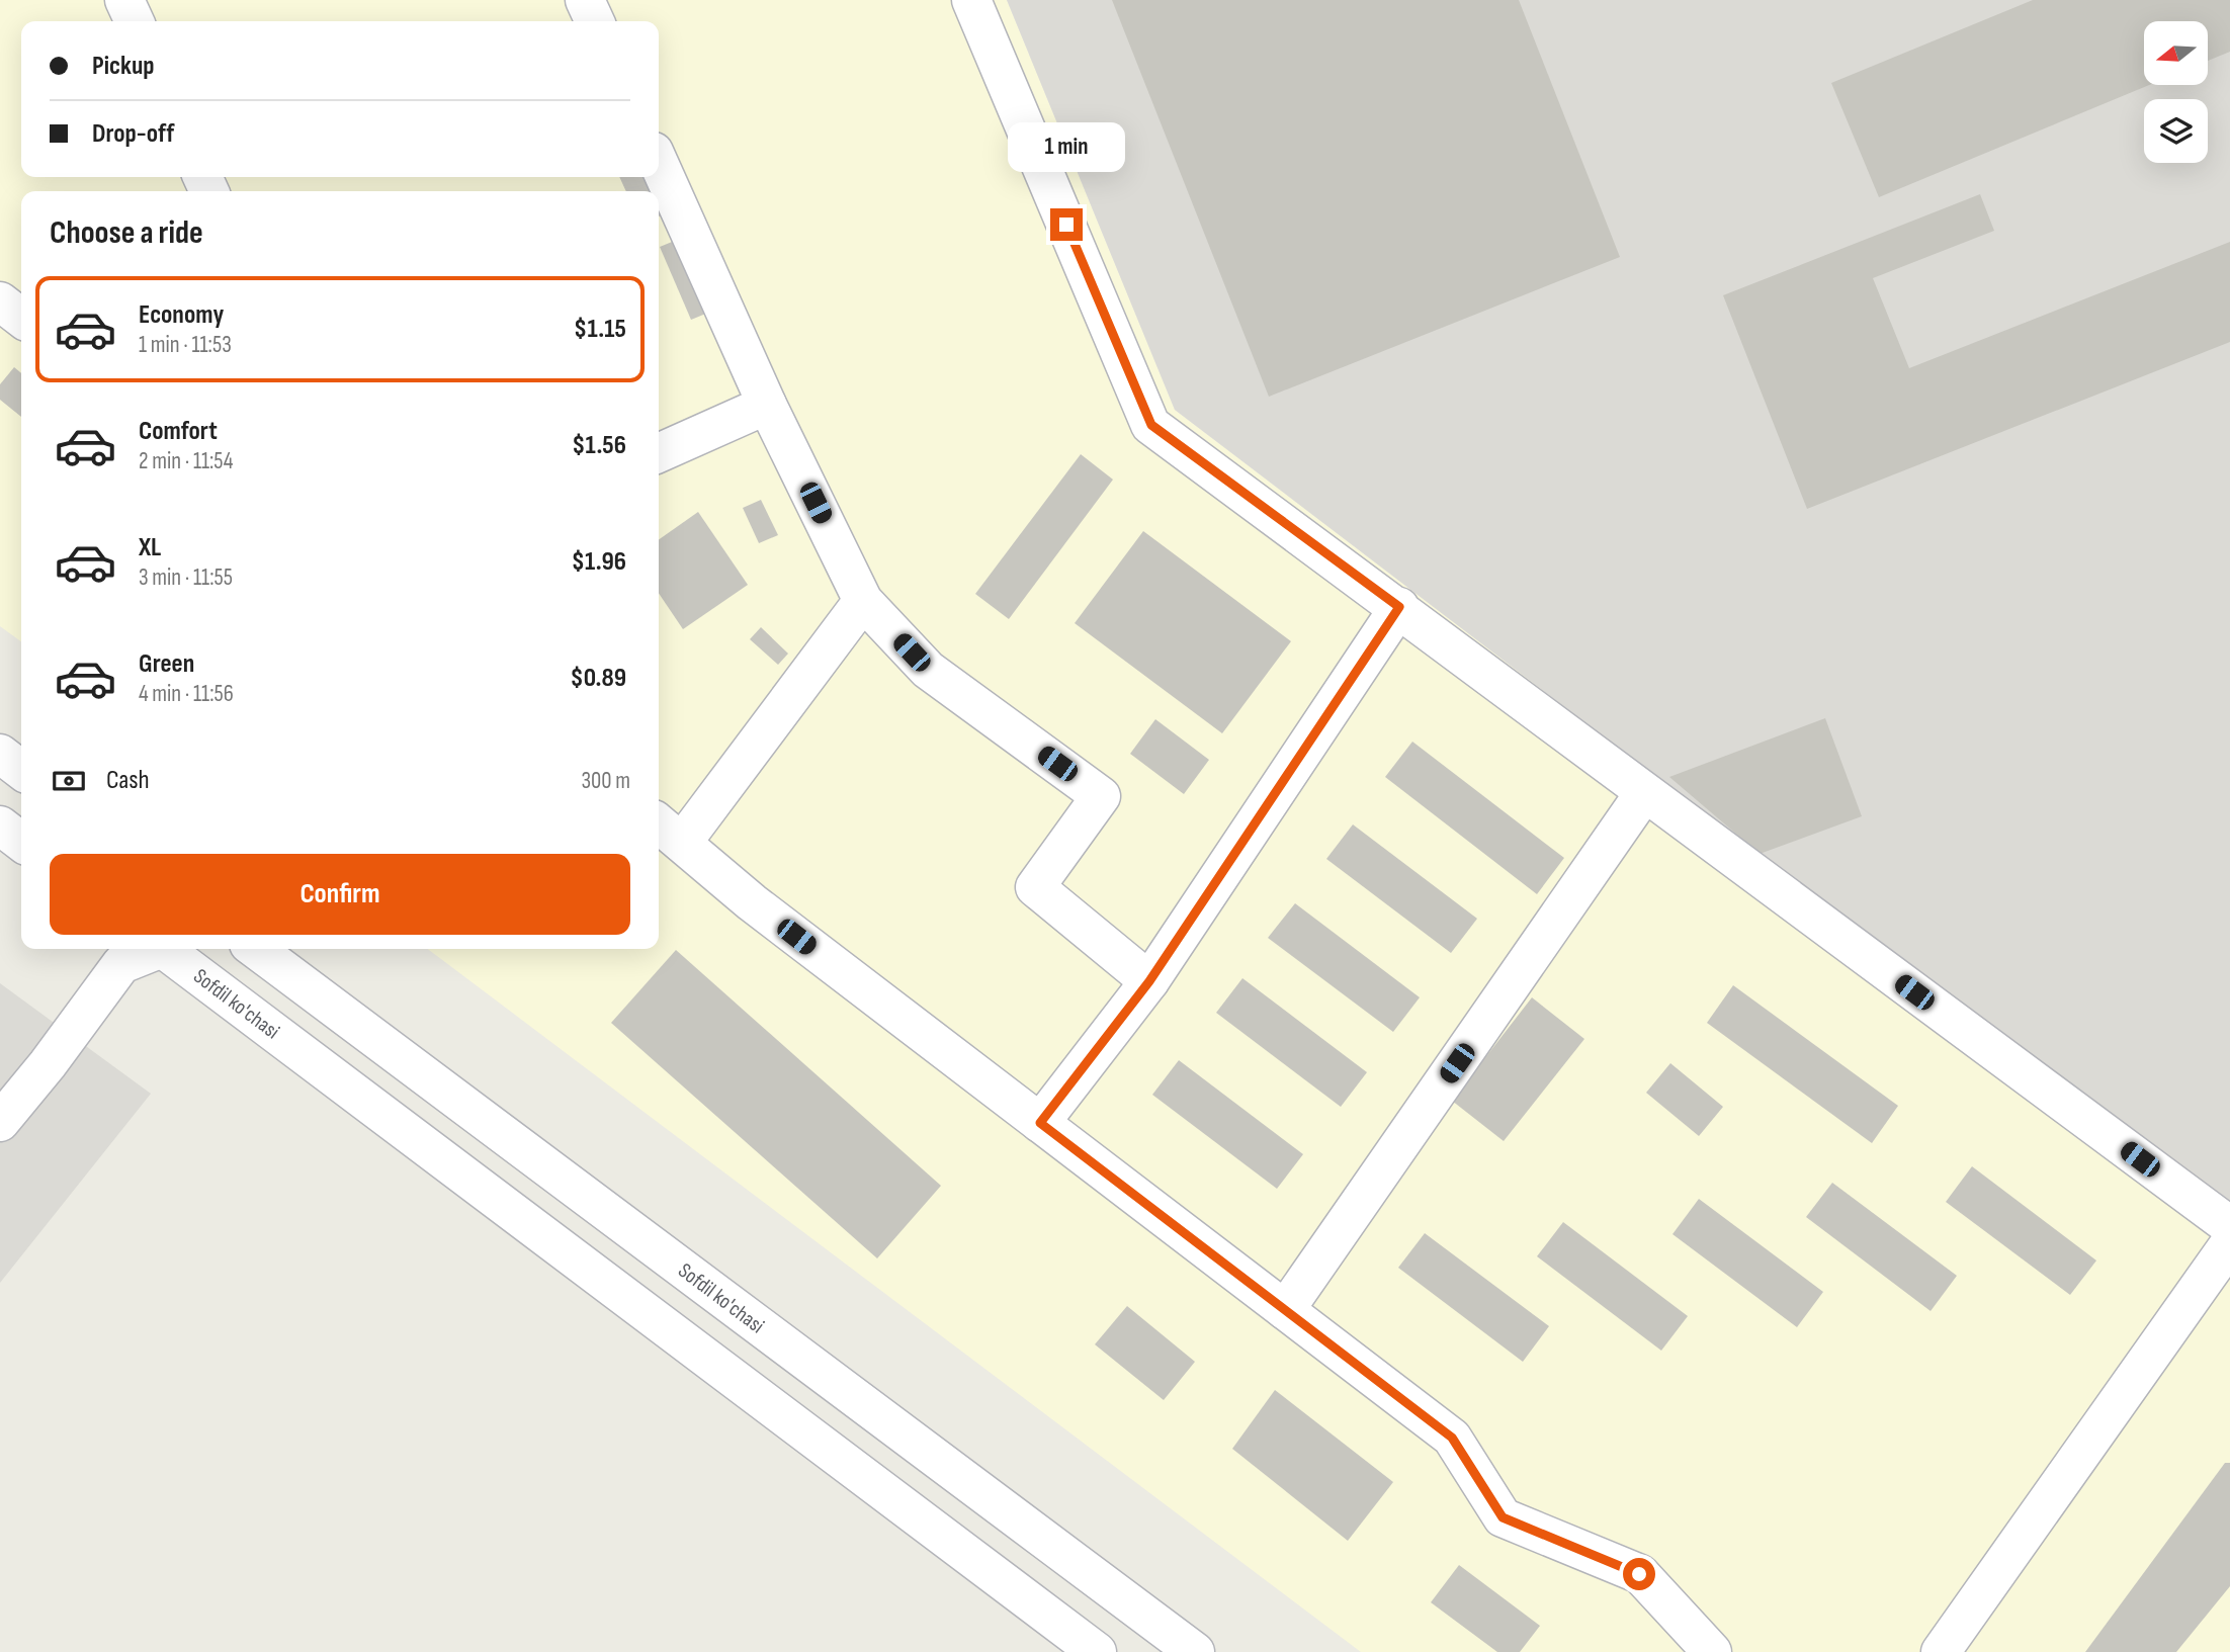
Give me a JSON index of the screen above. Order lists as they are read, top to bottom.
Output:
{
  "streets": {
    "street": ["Sofdil ko'chasi"]
  },
  "north": "left",
  "page": {
    "banner": ["Pickup", "Drop-off"],
    "bubble": "1 min",
    "heading": "Choose a ride",
    "list": [
      {
        "name": "Economy",
        "note": "1 min · 11:53",
        "value": "$1.15"
      },
      {
        "name": "Comfort",
        "note": "2 min · 11:54",
        "value": "$1.56"
      },
      {
        "name": "XL",
        "note": "3 min · 11:55",
        "value": "$1.96"
      },
      {
        "name": "Green",
        "note": "4 min · 11:56",
        "value": "$0.89"
      }
    ],
    "pay": ["Cash", "300 m"],
    "buttons": "Confirm"
  }
}
